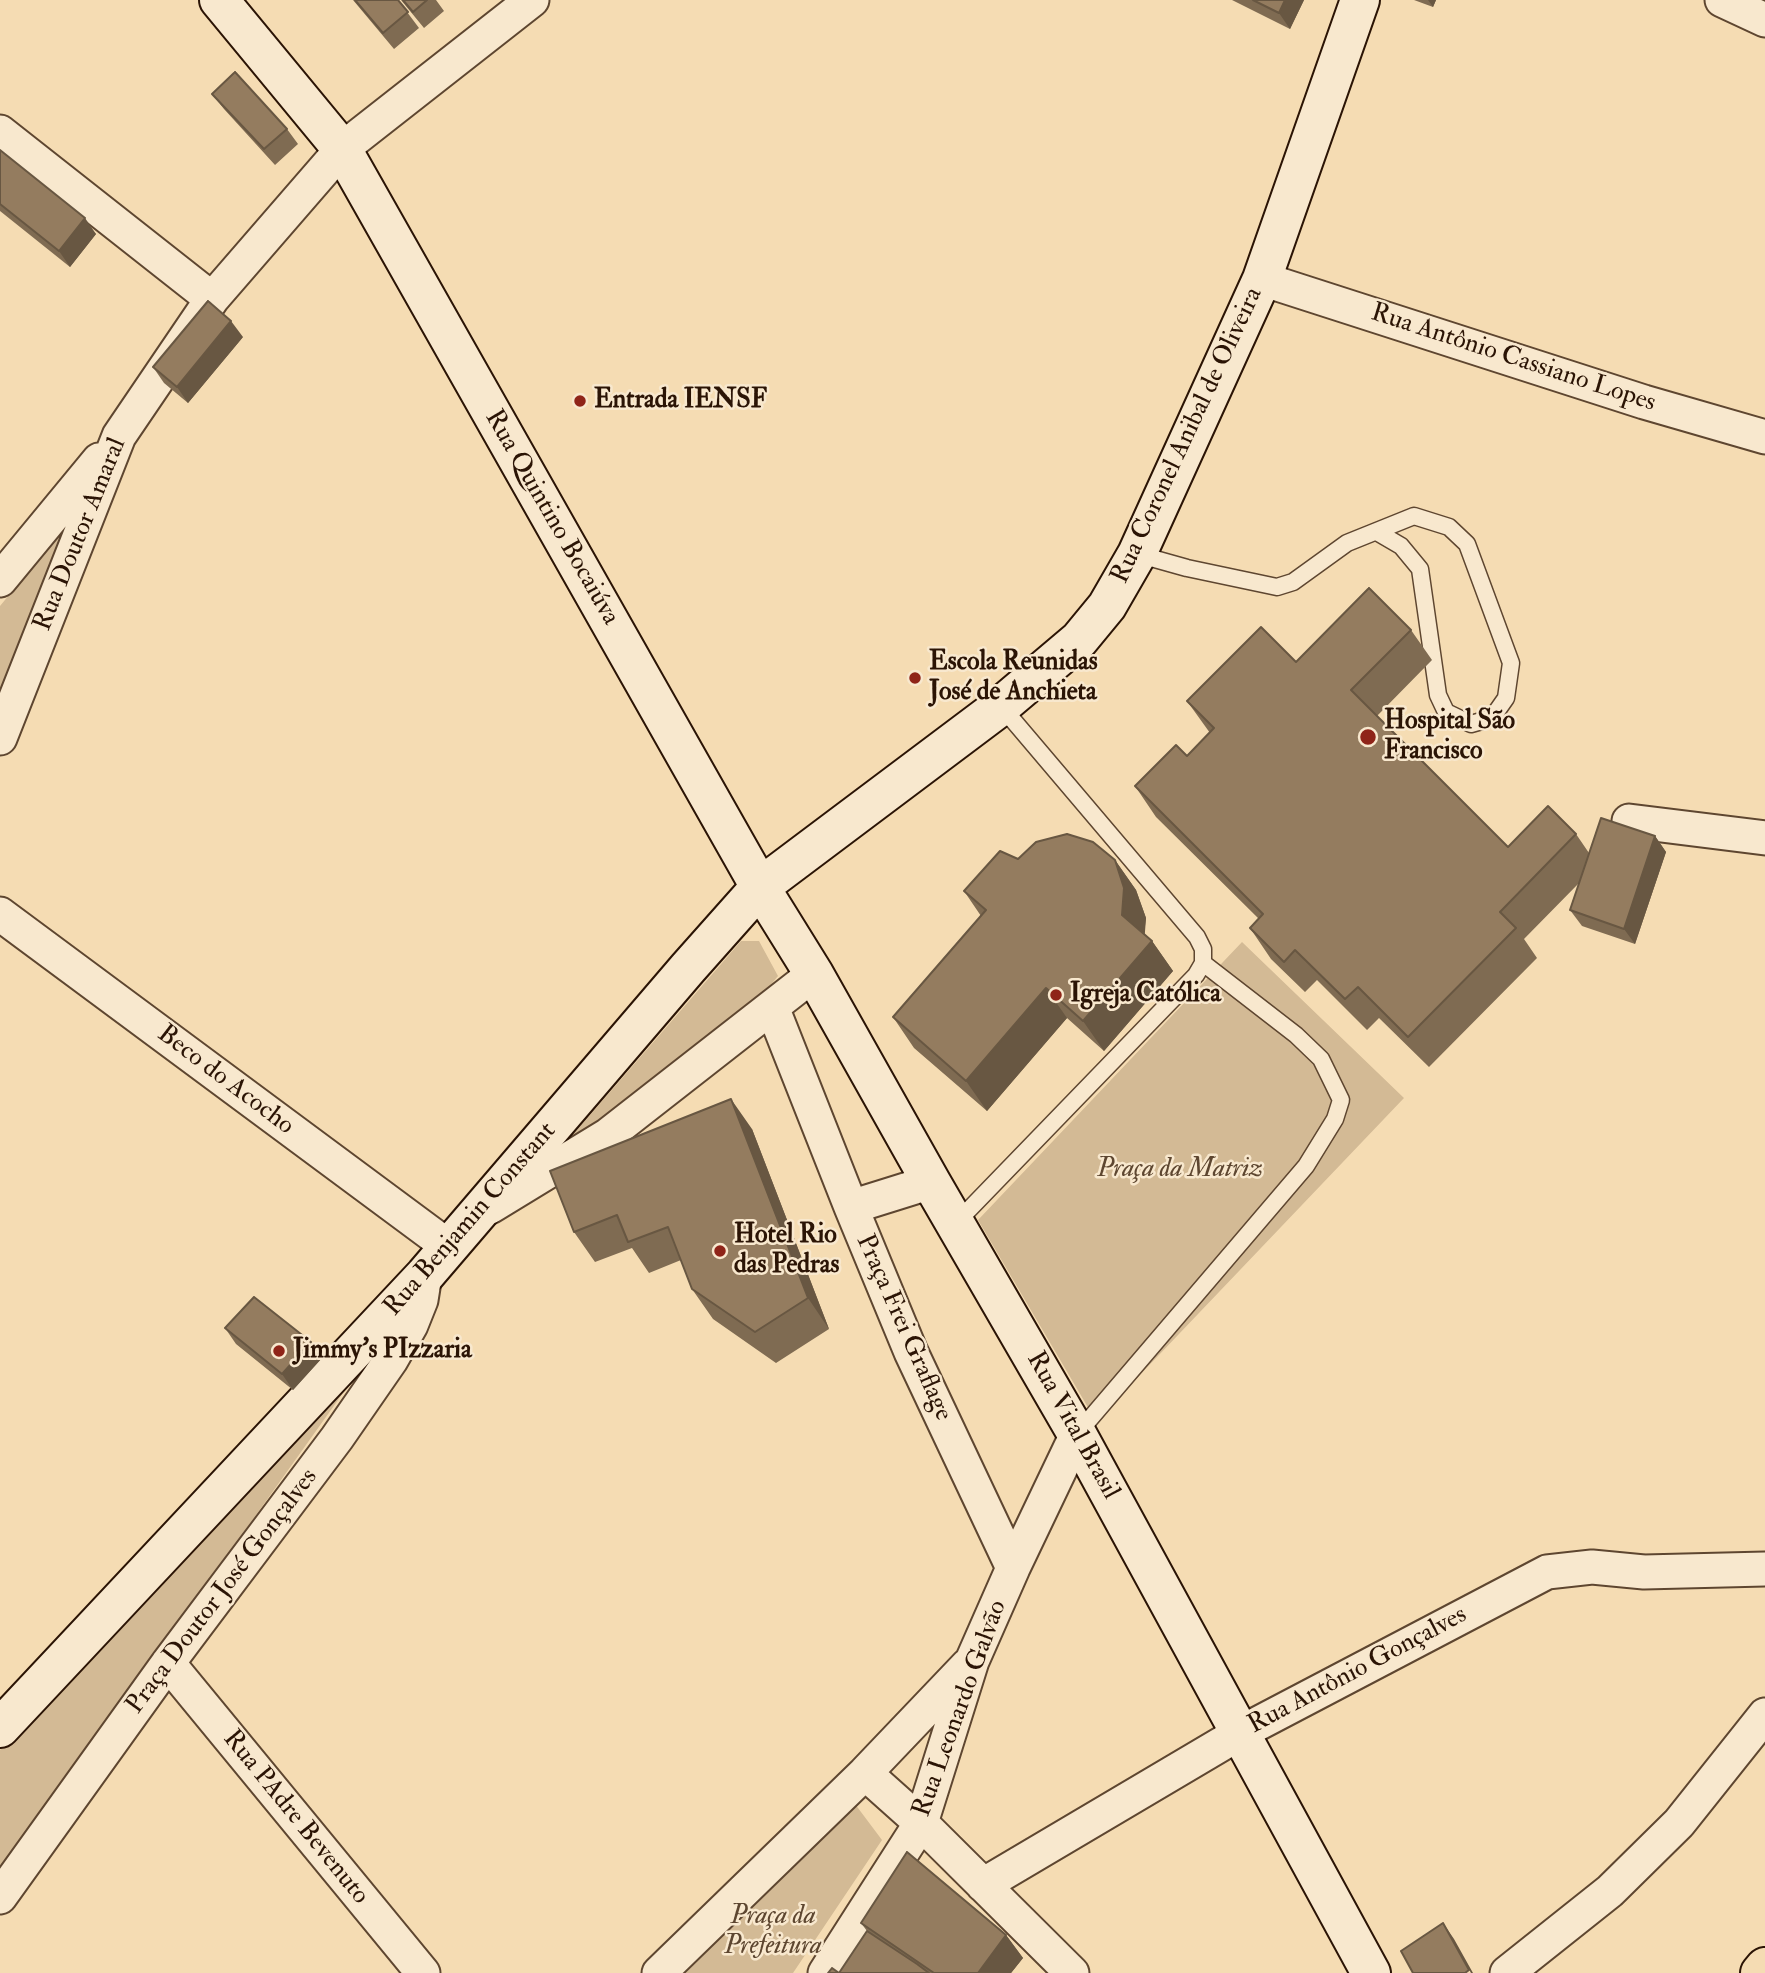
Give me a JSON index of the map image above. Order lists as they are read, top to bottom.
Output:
{
  "streets": {
    "main road": [
      "Rua Coronel Anibal de Oliveira",
      "Rua Quintino Bocaiúva",
      "Rua Benjamin Constant",
      "Rua Vital Brasil"
    ],
    "street": [
      "Rua Antônio Cassiano Lopes",
      "Rua Doutor Amaral",
      "Beco do Acocho",
      "Praça Frei Graflage",
      "Praça Doutor José Gonçalves",
      "Rua Antônio Gonçalves",
      "Rua Leonardo Galvão",
      "Rua PAdre Bevenuto"
    ]
  },
  "crossings": [
    ["Rua Antônio Cassiano Lopes", "Rua Coronel Anibal de Oliveira"],
    ["Rua Coronel Anibal de Oliveira", "Rua Quintino Bocaiúva"],
    ["Rua Coronel Anibal de Oliveira", "Rua Benjamin Constant"],
    ["Rua Coronel Anibal de Oliveira", "Rua Vital Brasil"],
    ["Rua Quintino Bocaiúva", "Rua Doutor Amaral"],
    ["Rua Quintino Bocaiúva", "Rua Benjamin Constant"],
    ["Rua Quintino Bocaiúva", "Rua Vital Brasil"],
    ["Beco do Acocho", "Rua Benjamin Constant"],
    ["Beco do Acocho", "Praça Doutor José Gonçalves"],
    ["Rua Benjamin Constant", "Rua Vital Brasil"],
    ["Rua Benjamin Constant", "Praça Doutor José Gonçalves"],
    ["Praça Frei Graflage", "Rua Leonardo Galvão"],
    ["Rua Vital Brasil", "Rua Antônio Gonçalves"],
    ["Rua Vital Brasil", "Rua Leonardo Galvão"],
    ["Praça Doutor José Gonçalves", "Rua PAdre Bevenuto"]
  ],
  "parks": ["Praça da Matriz", "Praça da Prefeitura"],
  "places": [
    "Entrada IENSF",
    "Escola Reunidas José de Anchieta",
    "Hospital São Francisco",
    "Igreja Católica",
    "Hotel Rio das Pedras",
    "Jimmy's PIzzaria"
  ]
}
